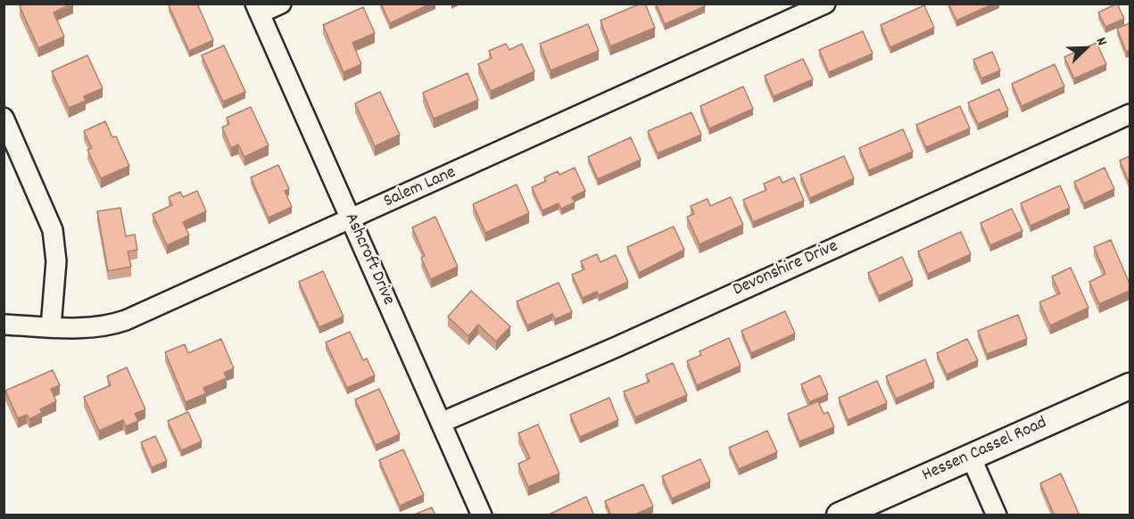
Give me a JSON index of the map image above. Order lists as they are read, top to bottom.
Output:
{
  "streets": {
    "main road": ["Hessen Cassel Road"],
    "street": ["Salem Lane", "Ashcroft Drive", "Devonshire Drive"]
  },
  "crossings": [
    ["Salem Lane", "Ashcroft Drive"],
    ["Ashcroft Drive", "Devonshire Drive"]
  ],
  "north": "top right"
}
